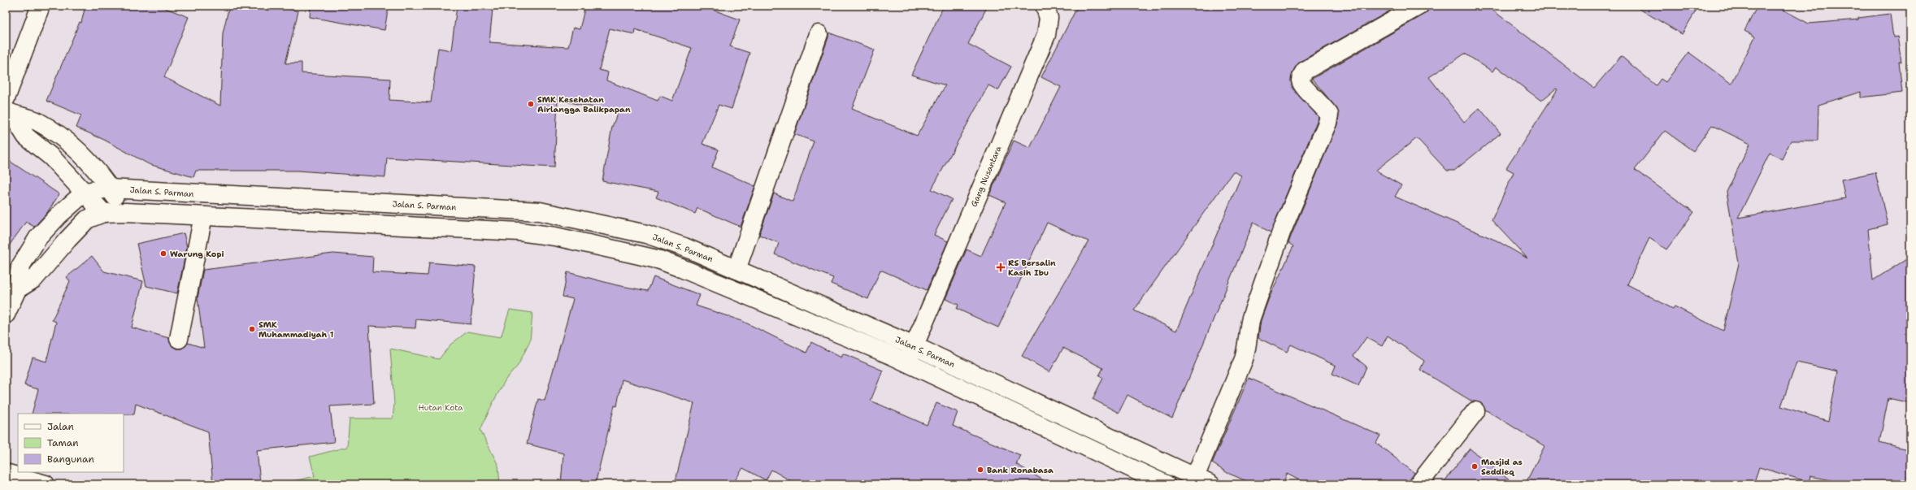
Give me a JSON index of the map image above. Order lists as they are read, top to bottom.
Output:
{
  "streets": {
    "main road": ["Gang Nusantara", "Jalan S. Parman"]
  },
  "crossings": [
    ["Gang Nusantara", "Jalan S. Parman"]
  ],
  "parks": ["Hutan Kota"],
  "places": {
    "other": [
      "SMK Kesehatan Airlangga Balikpapan",
      "Warung Kopi",
      "SMK Muhammadiyah 1",
      "Masjid as Seddieq",
      "Bank Ronabasa"
    ],
    "health": ["RS Bersalin Kasih Ibu"]
  },
  "legend": ["Jalan", "Taman", "Bangunan"]
}
